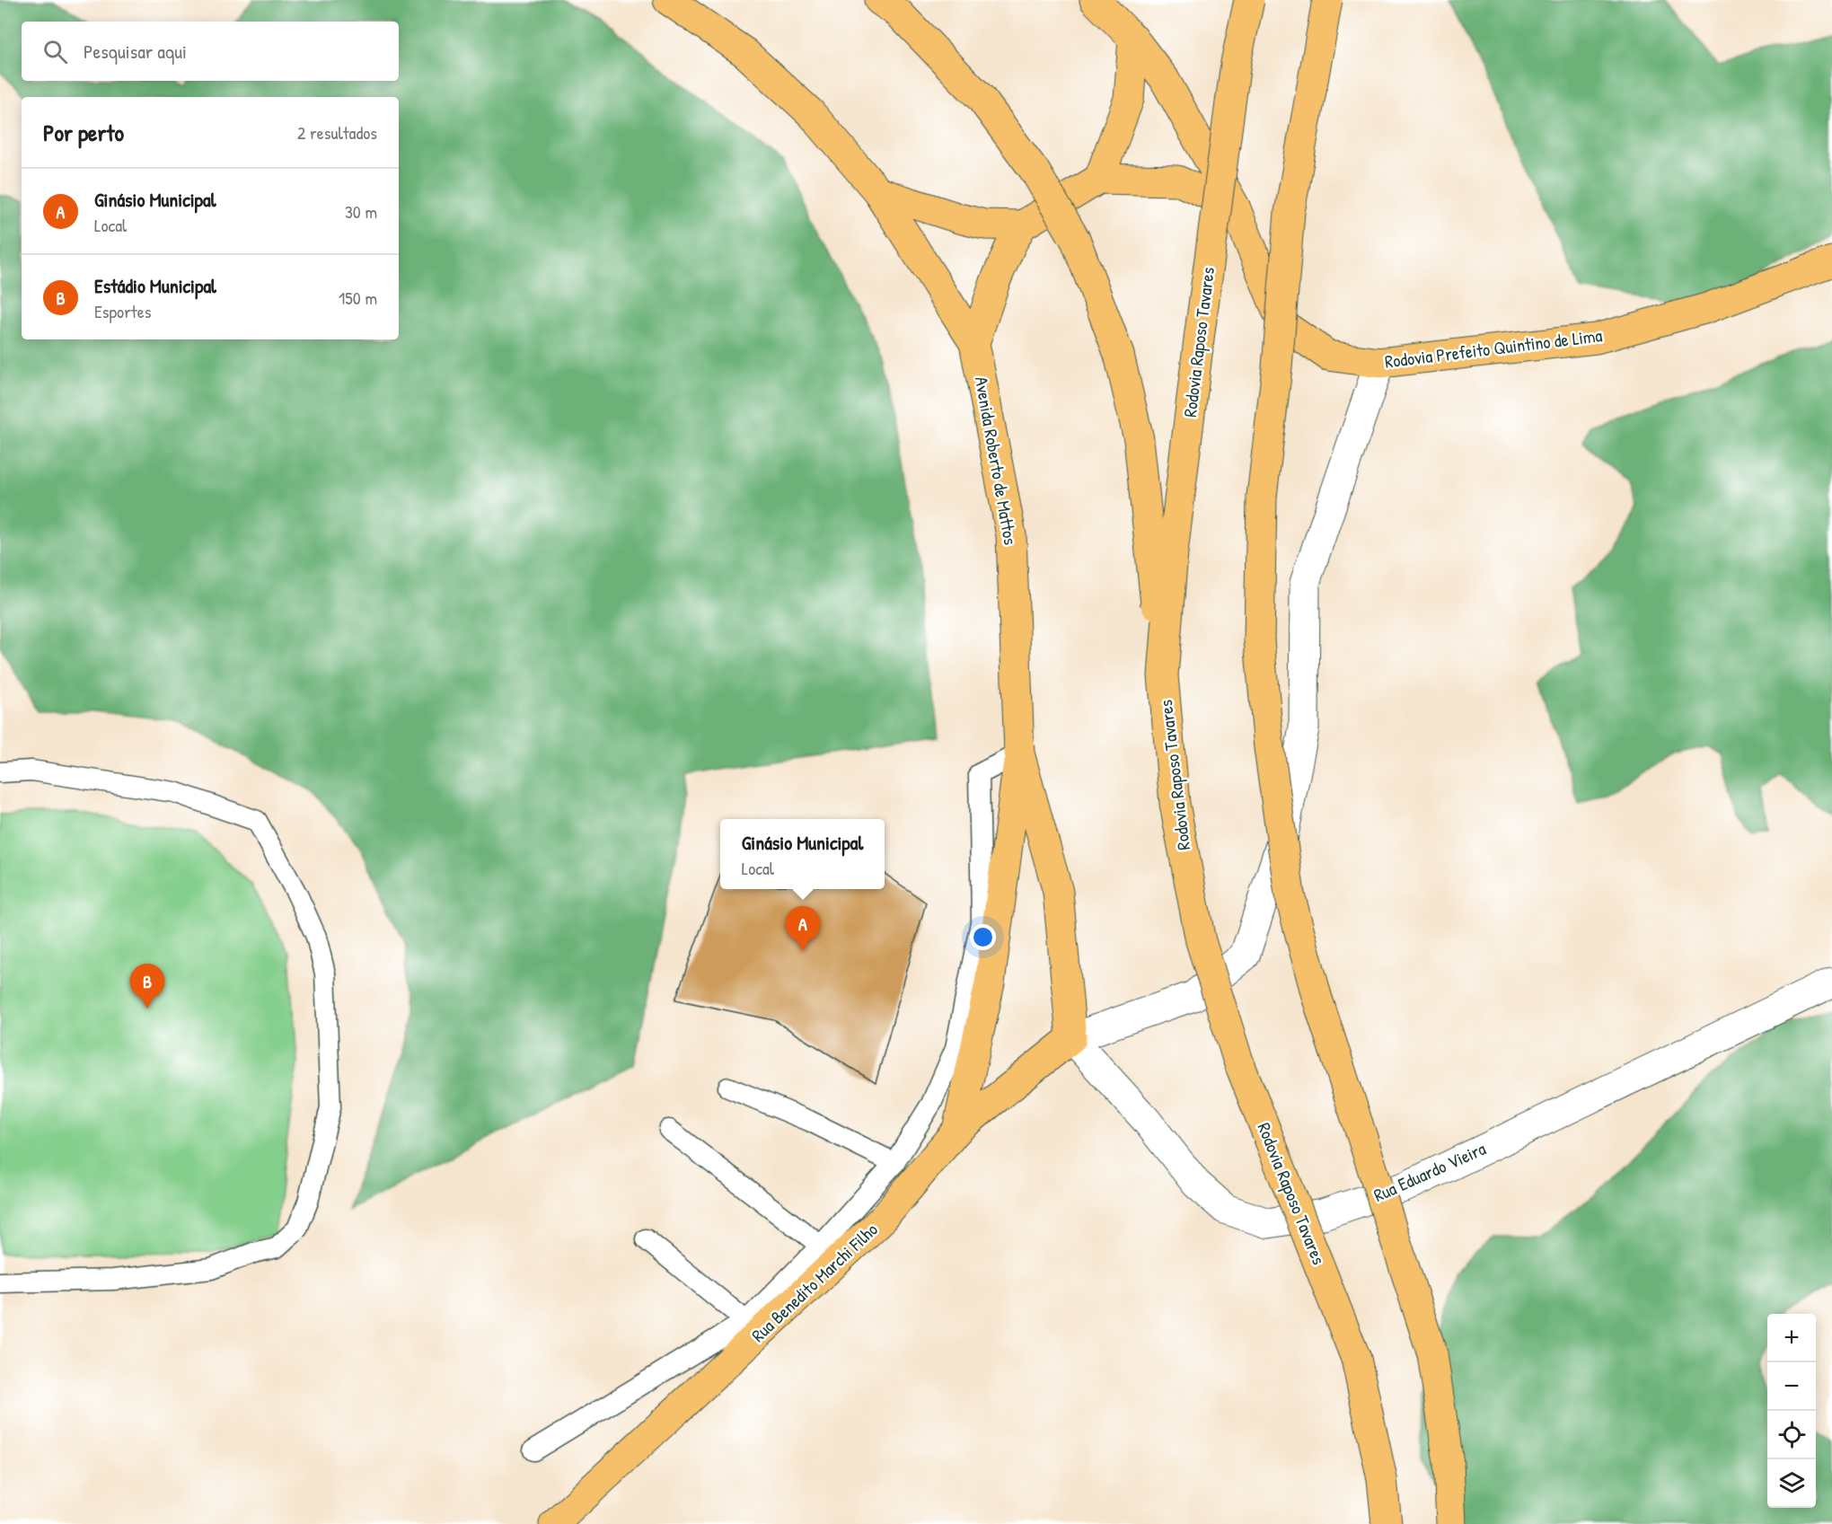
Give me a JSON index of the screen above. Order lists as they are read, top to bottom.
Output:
{
  "streets": {
    "main road": [
      "Rodovia Raposo Tavares",
      "Rodovia Prefeito Quintino de Lima",
      "Avenida Roberto de Mattos",
      "Rua Benedito Marchi Filho"
    ],
    "street": ["Rua Eduardo Vieira"]
  },
  "crossings": [
    ["Avenida Roberto de Mattos", "Rua Eduardo Vieira"],
    ["Avenida Roberto de Mattos", "Rua Benedito Marchi Filho"],
    ["Rua Eduardo Vieira", "Rua Benedito Marchi Filho"]
  ],
  "page": {
    "search": "Pesquisar aqui",
    "heading": ["Por perto", "2 resultados"],
    "list": [
      {
        "mark": "A",
        "name": "Ginásio Municipal",
        "note": "Local",
        "value": "30 m"
      },
      {
        "mark": "B",
        "name": "Estádio Municipal",
        "note": "Esportes",
        "value": "150 m"
      }
    ],
    "popup": ["Ginásio Municipal", "Local"],
    "pins": ["A", "B"],
    "map_buttons": ["+", "−"]
  }
}
